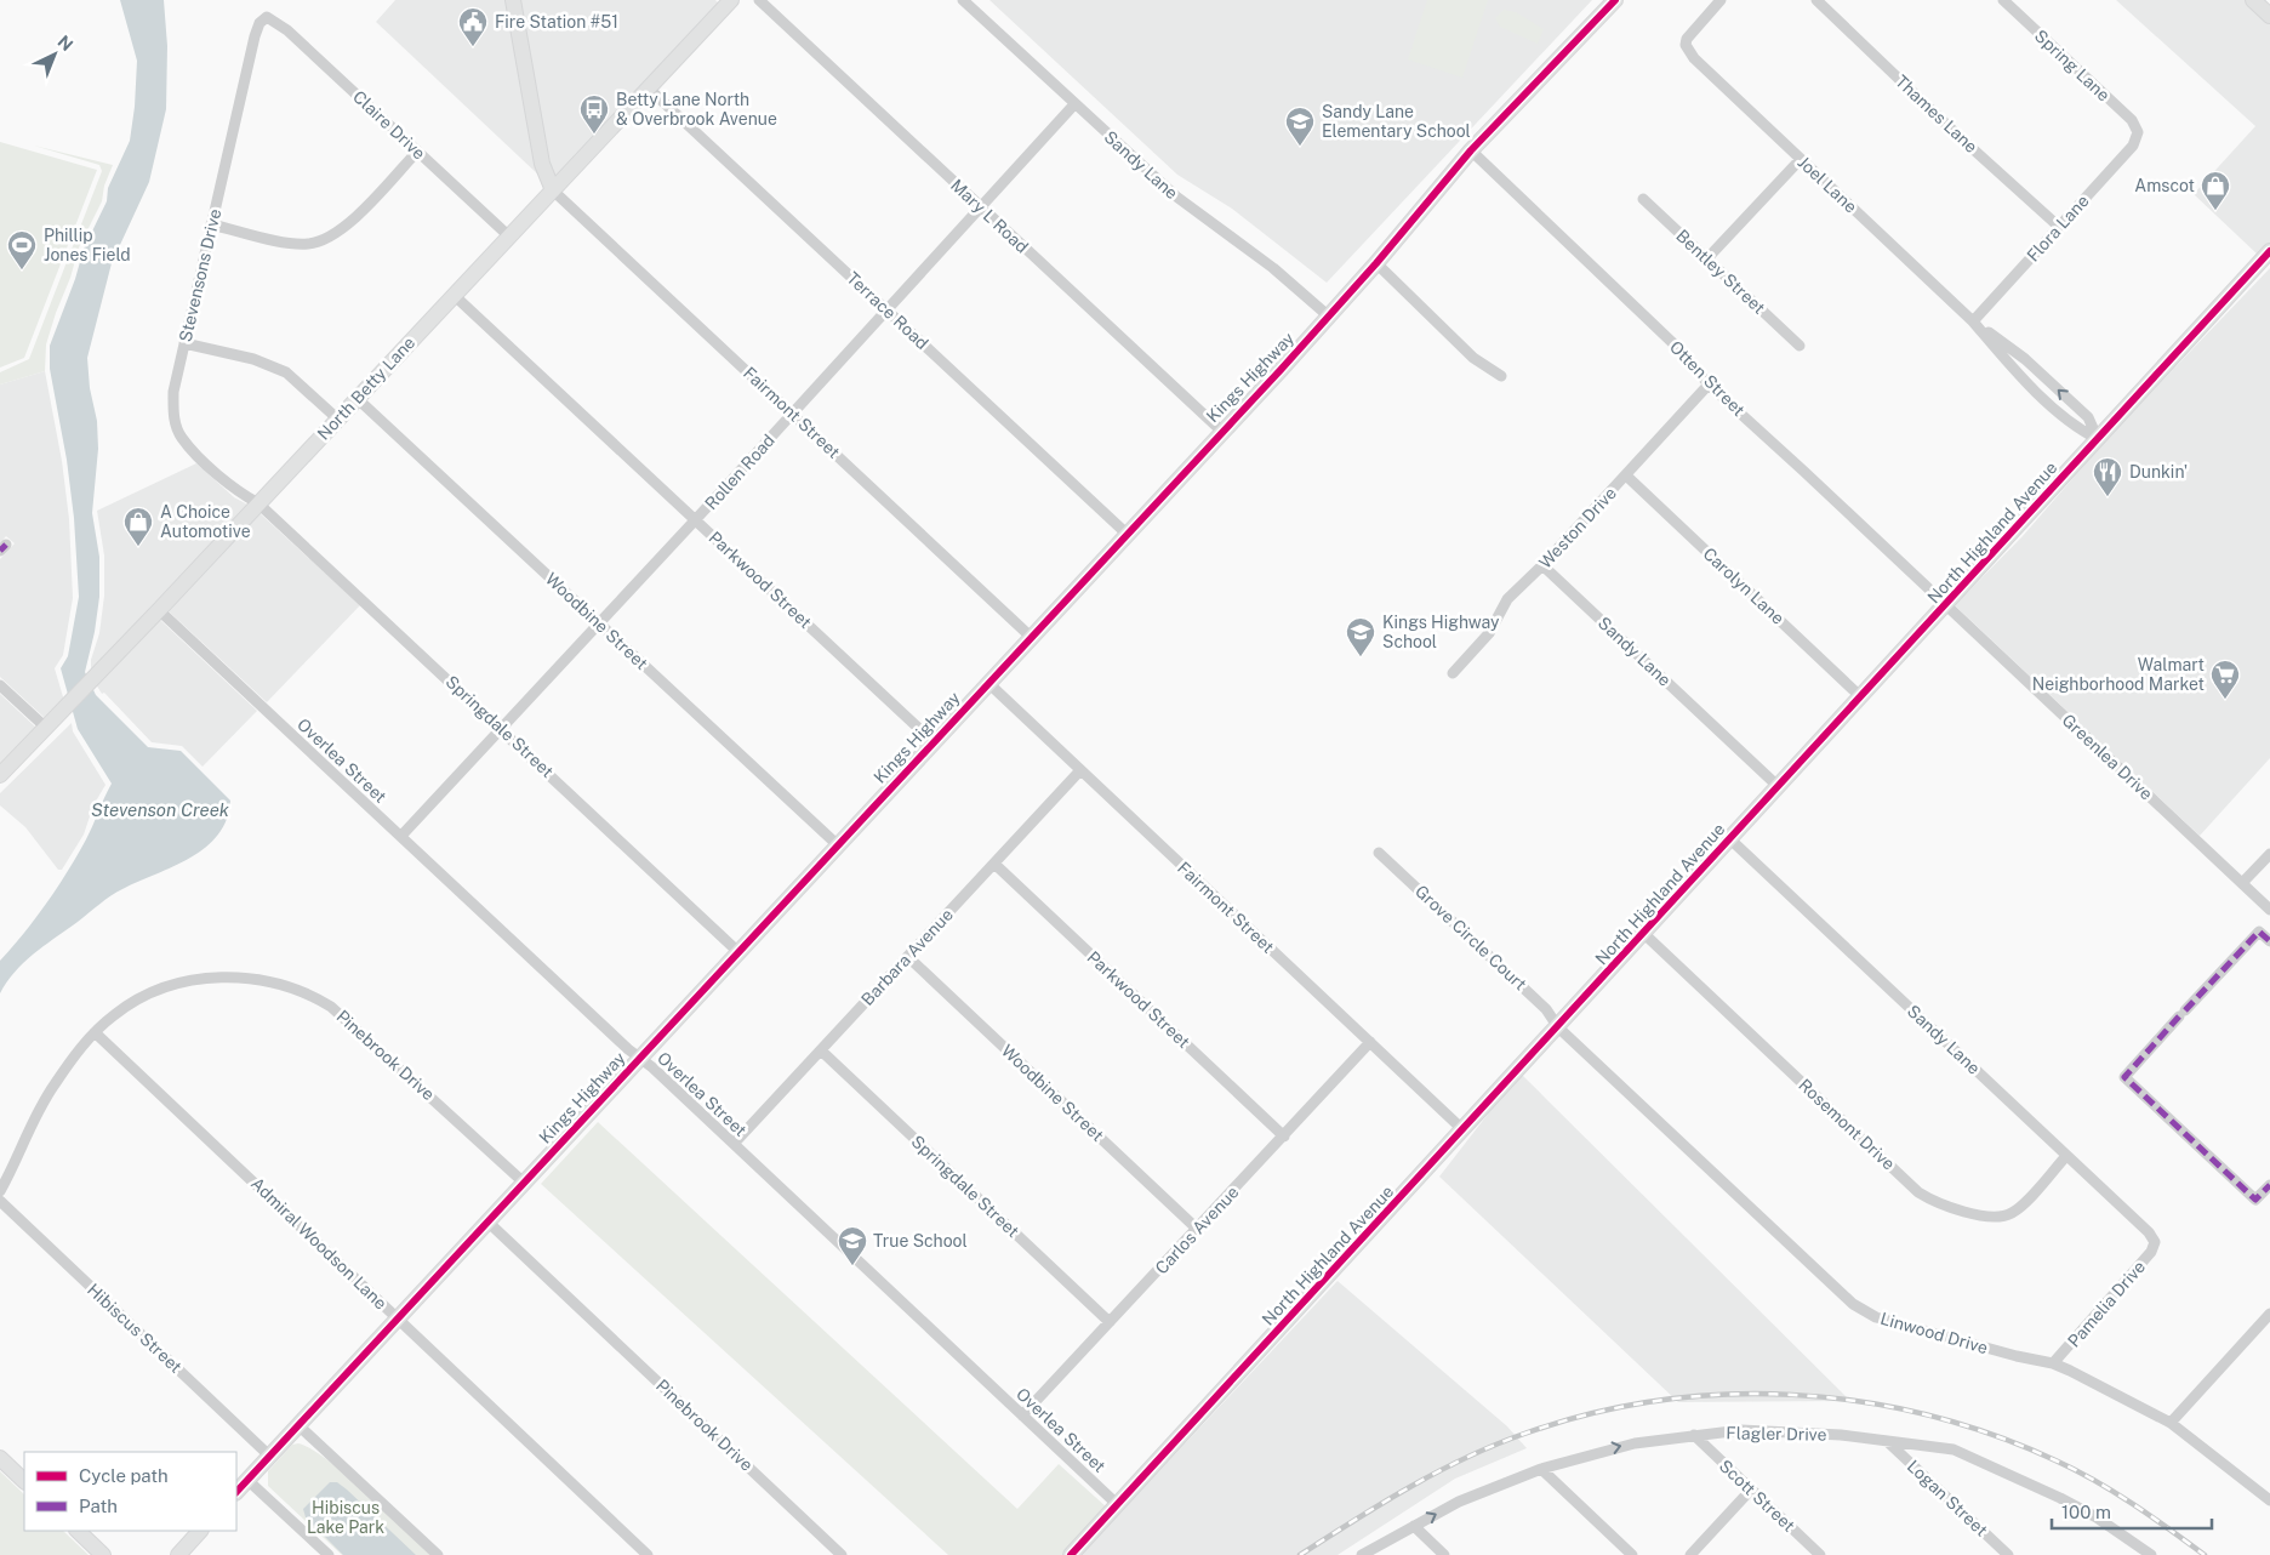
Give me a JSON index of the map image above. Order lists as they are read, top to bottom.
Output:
{
  "streets": {
    "street": [
      "Spring Lane",
      "Thames Lane",
      "Claire Drive",
      "Sandy Lane",
      "Joel Lane",
      "Mary L Road",
      "Flora Lane",
      "Bentley Street",
      "Stevensons Drive",
      "Terrace Road",
      "Kings Highway",
      "Otten Street",
      "North Betty Lane",
      "Fairmont Street",
      "Rollen Road",
      "Weston Drive",
      "North Highland Avenue",
      "Parkwood Street",
      "Carolyn Lane",
      "Woodbine Street",
      "Springdale Street",
      "Greenlea Drive",
      "Overlea Street",
      "Grove Circle Court",
      "Barbara Avenue",
      "Pinebrook Drive",
      "Rosemont Drive",
      "Carlos Avenue",
      "Admiral Woodson Lane",
      "Pamelia Drive",
      "Hibiscus Street",
      "Linwood Drive",
      "Flagler Drive",
      "Scott Street",
      "Logan Street"
    ]
  },
  "crossings": [
    ["Spring Lane", "Flora Lane"],
    ["Thames Lane", "Flora Lane"],
    ["Claire Drive", "Stevensons Drive"],
    ["Claire Drive", "North Betty Lane"],
    ["Sandy Lane", "Kings Highway"],
    ["Sandy Lane", "Rollen Road"],
    ["Sandy Lane", "Weston Drive"],
    ["Sandy Lane", "North Highland Avenue"],
    ["Sandy Lane", "Rosemont Drive"],
    ["Sandy Lane", "Pamelia Drive"],
    ["Joel Lane", "Flora Lane"],
    ["Joel Lane", "North Highland Avenue"],
    ["Mary L Road", "Kings Highway"],
    ["Mary L Road", "Rollen Road"],
    ["Stevensons Drive", "North Betty Lane"],
    ["Stevensons Drive", "Springdale Street"],
    ["Terrace Road", "Kings Highway"],
    ["Terrace Road", "North Betty Lane"],
    ["Terrace Road", "Rollen Road"],
    ["Kings Highway", "Otten Street"],
    ["Kings Highway", "Fairmont Street"],
    ["Kings Highway", "Parkwood Street"],
    ["Kings Highway", "Woodbine Street"],
    ["Kings Highway", "Springdale Street"],
    ["Kings Highway", "Overlea Street"],
    ["Kings Highway", "Pinebrook Drive"],
    ["Kings Highway", "Admiral Woodson Lane"],
    ["Kings Highway", "Hibiscus Street"],
    ["Otten Street", "Weston Drive"],
    ["Otten Street", "North Highland Avenue"],
    ["Otten Street", "Greenlea Drive"],
    ["North Betty Lane", "Fairmont Street"],
    ["North Betty Lane", "Parkwood Street"],
    ["North Betty Lane", "Woodbine Street"],
    ["North Betty Lane", "Springdale Street"],
    ["North Betty Lane", "Overlea Street"],
    ["Fairmont Street", "Rollen Road"],
    ["Fairmont Street", "North Highland Avenue"],
    ["Fairmont Street", "Barbara Avenue"],
    ["Fairmont Street", "Carlos Avenue"],
    ["Rollen Road", "Parkwood Street"],
    ["Rollen Road", "Woodbine Street"],
    ["Rollen Road", "Springdale Street"],
    ["Rollen Road", "Overlea Street"],
    ["Weston Drive", "Carolyn Lane"],
    ["North Highland Avenue", "Carolyn Lane"],
    ["North Highland Avenue", "Greenlea Drive"],
    ["North Highland Avenue", "Overlea Street"],
    ["North Highland Avenue", "Grove Circle Court"],
    ["North Highland Avenue", "Rosemont Drive"],
    ["North Highland Avenue", "Linwood Drive"],
    ["Parkwood Street", "Barbara Avenue"],
    ["Parkwood Street", "Carlos Avenue"],
    ["Woodbine Street", "Barbara Avenue"],
    ["Woodbine Street", "Carlos Avenue"],
    ["Springdale Street", "Barbara Avenue"],
    ["Springdale Street", "Carlos Avenue"],
    ["Overlea Street", "Barbara Avenue"],
    ["Overlea Street", "Carlos Avenue"],
    ["Grove Circle Court", "Linwood Drive"],
    ["Pinebrook Drive", "Admiral Woodson Lane"],
    ["Pamelia Drive", "Linwood Drive"],
    ["Flagler Drive", "Scott Street"],
    ["Flagler Drive", "Logan Street"]
  ],
  "water": ["Stevenson Creek"],
  "parks": ["Hibiscus Lake Park"],
  "places": {
    "public building": ["Fire Station #51"],
    "bus stop": ["Betty Lane North & Overbrook Avenue"],
    "school or university": ["Sandy Lane Elementary School", "Kings Highway School", "True School"],
    "shop": ["Amscot", "A Choice Automotive"],
    "sports": ["Phillip Jones Field"],
    "restaurant": ["Dunkin'"],
    "supermarket": ["Walmart Neighborhood Market"]
  },
  "legend": ["Cycle path", "Path"],
  "scale_bar": "100 m",
  "north": "top right"
}
